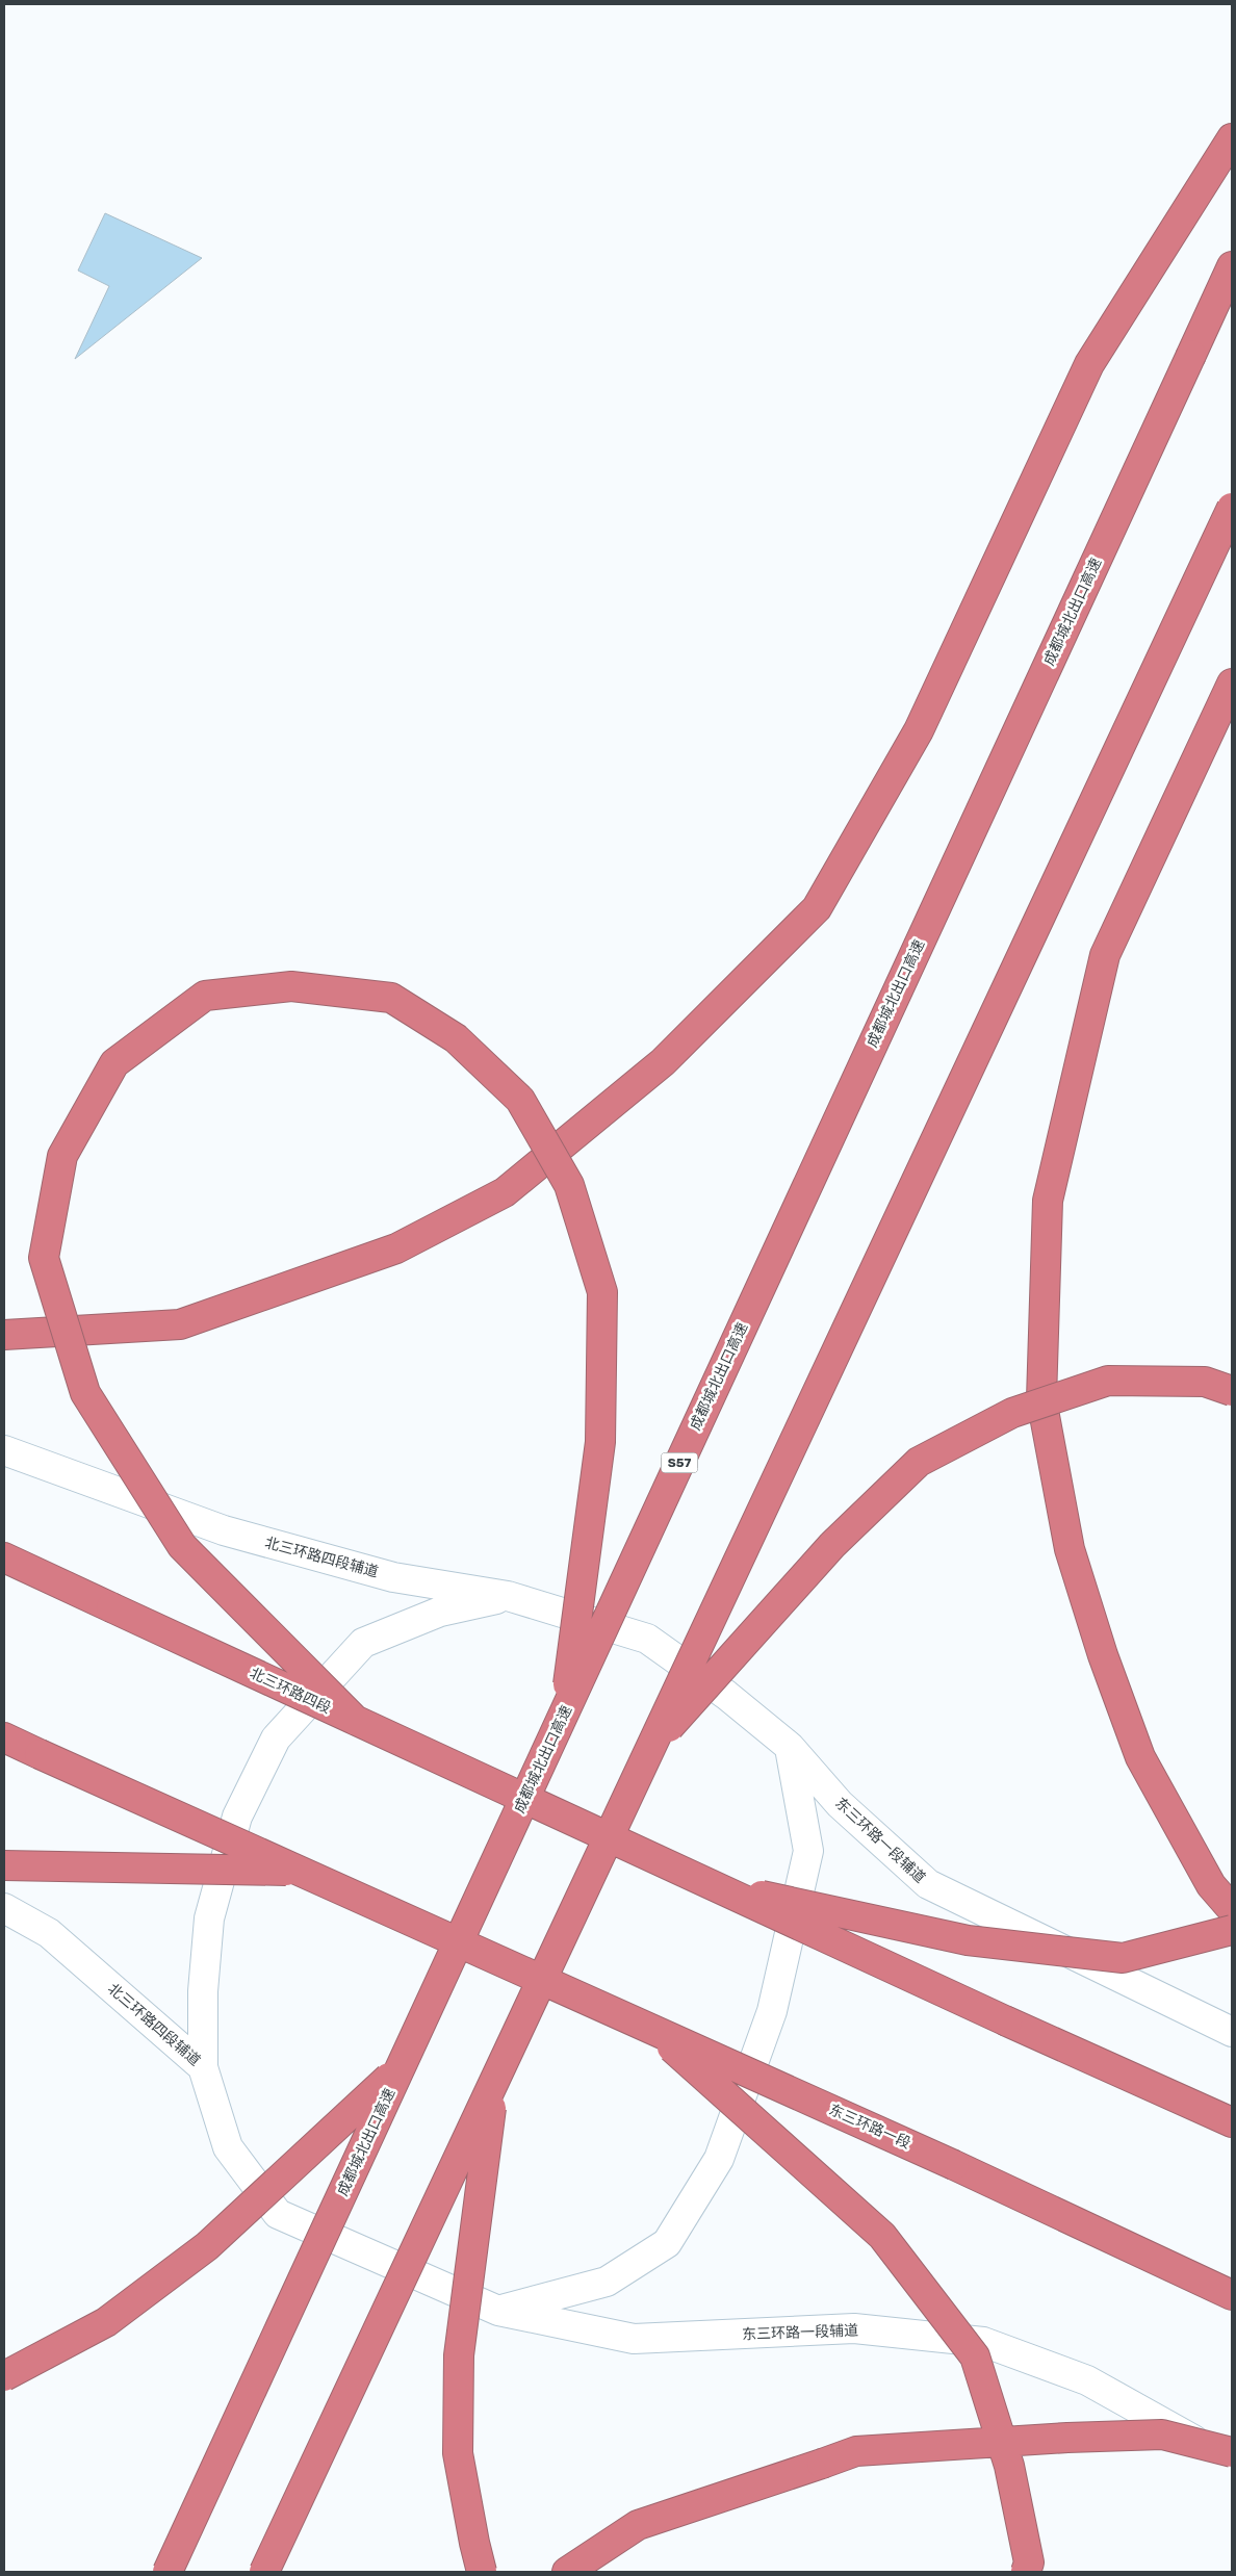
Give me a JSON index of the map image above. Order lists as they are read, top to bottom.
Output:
{
  "streets": {
    "highway": [
      "成都城北出口高速",
      "S57",
      "北三环路四段",
      "东三环路一段"
    ],
    "main road": ["北三环路四段辅道", "东三环路一段辅道"]
  },
  "crossings": [
    ["北三环路四段辅道", "东三环路一段辅道"]
  ]
}
